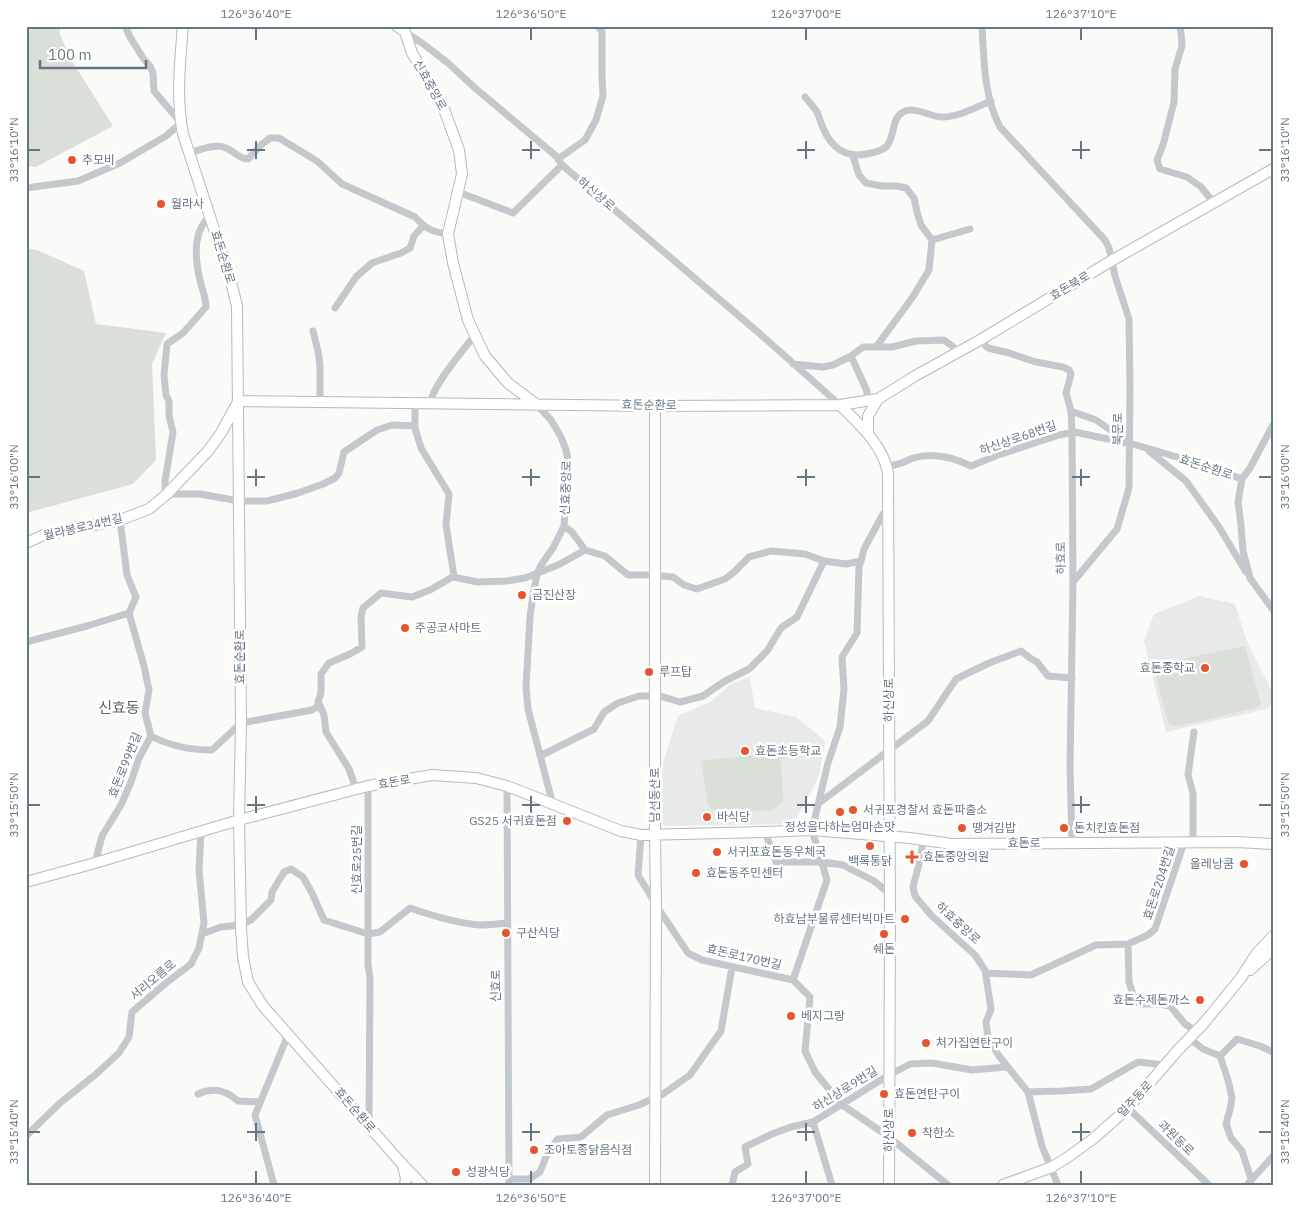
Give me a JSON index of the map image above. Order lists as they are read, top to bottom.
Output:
{
  "streets": {
    "street": [
      "신효중앙로",
      "하신상로",
      "효돈순환로",
      "효돈북로",
      "북문로",
      "하신상로68번길",
      "월라봉로34번길",
      "하효로",
      "효돈로99번길",
      "효돈로",
      "남선동산로",
      "신효로25번길",
      "효돈로204번길",
      "하효중앙로",
      "효돈로170번길",
      "서리오름로",
      "신효로",
      "하신상로9번길",
      "일주동로",
      "과원동로"
    ]
  },
  "crossings": [
    ["신효중앙로", "하신상로"],
    ["신효중앙로", "효돈순환로"],
    ["신효중앙로", "효돈로"],
    ["하신상로", "효돈순환로"],
    ["하신상로", "하신상로68번길"],
    ["하신상로", "효돈로"],
    ["하신상로", "효돈로170번길"],
    ["하신상로", "하신상로9번길"],
    ["효돈순환로", "효돈북로"],
    ["효돈순환로", "북문로"],
    ["효돈순환로", "하신상로68번길"],
    ["효돈순환로", "월라봉로34번길"],
    ["효돈순환로", "하효로"],
    ["효돈순환로", "효돈로"],
    ["효돈순환로", "남선동산로"],
    ["효돈순환로", "신효로25번길"],
    ["효돈북로", "북문로"],
    ["효돈북로", "하효로"],
    ["북문로", "하신상로68번길"],
    ["북문로", "하효로"],
    ["하신상로68번길", "하효로"],
    ["월라봉로34번길", "효돈로99번길"],
    ["하효로", "효돈로"],
    ["효돈로99번길", "효돈로"],
    ["효돈로", "남선동산로"],
    ["효돈로", "신효로25번길"],
    ["효돈로", "효돈로204번길"],
    ["효돈로", "하효중앙로"],
    ["효돈로", "효돈로170번길"],
    ["효돈로", "서리오름로"],
    ["효돈로", "신효로"],
    ["남선동산로", "효돈로170번길"],
    ["효돈로204번길", "하효중앙로"],
    ["하효중앙로", "일주동로"],
    ["효돈로170번길", "하신상로9번길"],
    ["일주동로", "과원동로"]
  ],
  "districts": ["신효동"],
  "places": {
    "other": [
      "추모비",
      "월라사",
      "금진산장",
      "주공코사마트",
      "효돈중학교",
      "루프탑",
      "효돈초등학교",
      "서귀포경찰서 효돈파출소",
      "정성을다하는엄마손맛",
      "바식당",
      "GS25 서귀효돈점",
      "땡겨김밥",
      "돈치킨효돈점",
      "백록통닭",
      "서귀포효돈동우체국",
      "올레낭쿰",
      "효돈동주민센터",
      "하효남부물류센터빅마트",
      "구산식당",
      "쉐돈",
      "효돈수제돈까스",
      "베지그랑",
      "처가집연탄구이",
      "효돈연탄구이",
      "착한소",
      "조아토종닭음식점",
      "성광식당"
    ],
    "health": ["효돈중앙의원"]
  },
  "scale_bar": "100 m",
  "coordinates": [
    "126°36'40\"E",
    "126°36'50\"E",
    "126°37'00\"E",
    "126°37'10\"E",
    "33°16'10\"N",
    "33°16'00\"N",
    "33°15'50\"N",
    "33°15'40\"N"
  ]
}
